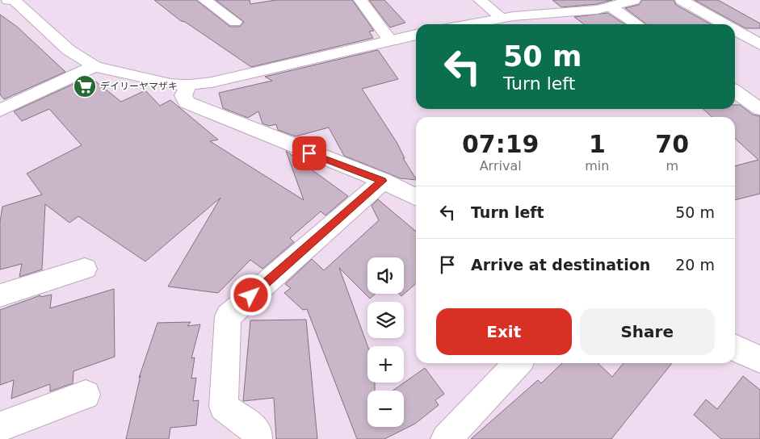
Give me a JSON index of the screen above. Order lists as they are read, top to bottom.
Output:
{
  "places": {
    "supermarket": ["デイリーヤマザキ"]
  },
  "page": {
    "turn": ["50 m", "Turn left"],
    "eta": [
      "07:19",
      "Arrival",
      "1",
      "min",
      "70",
      "m"
    ],
    "list": [
      {
        "name": "Turn left",
        "value": "50 m"
      },
      {
        "name": "Arrive at destination",
        "value": "20 m"
      }
    ],
    "map_buttons": ["+", "−"],
    "buttons": ["Exit", "Share"]
  }
}
